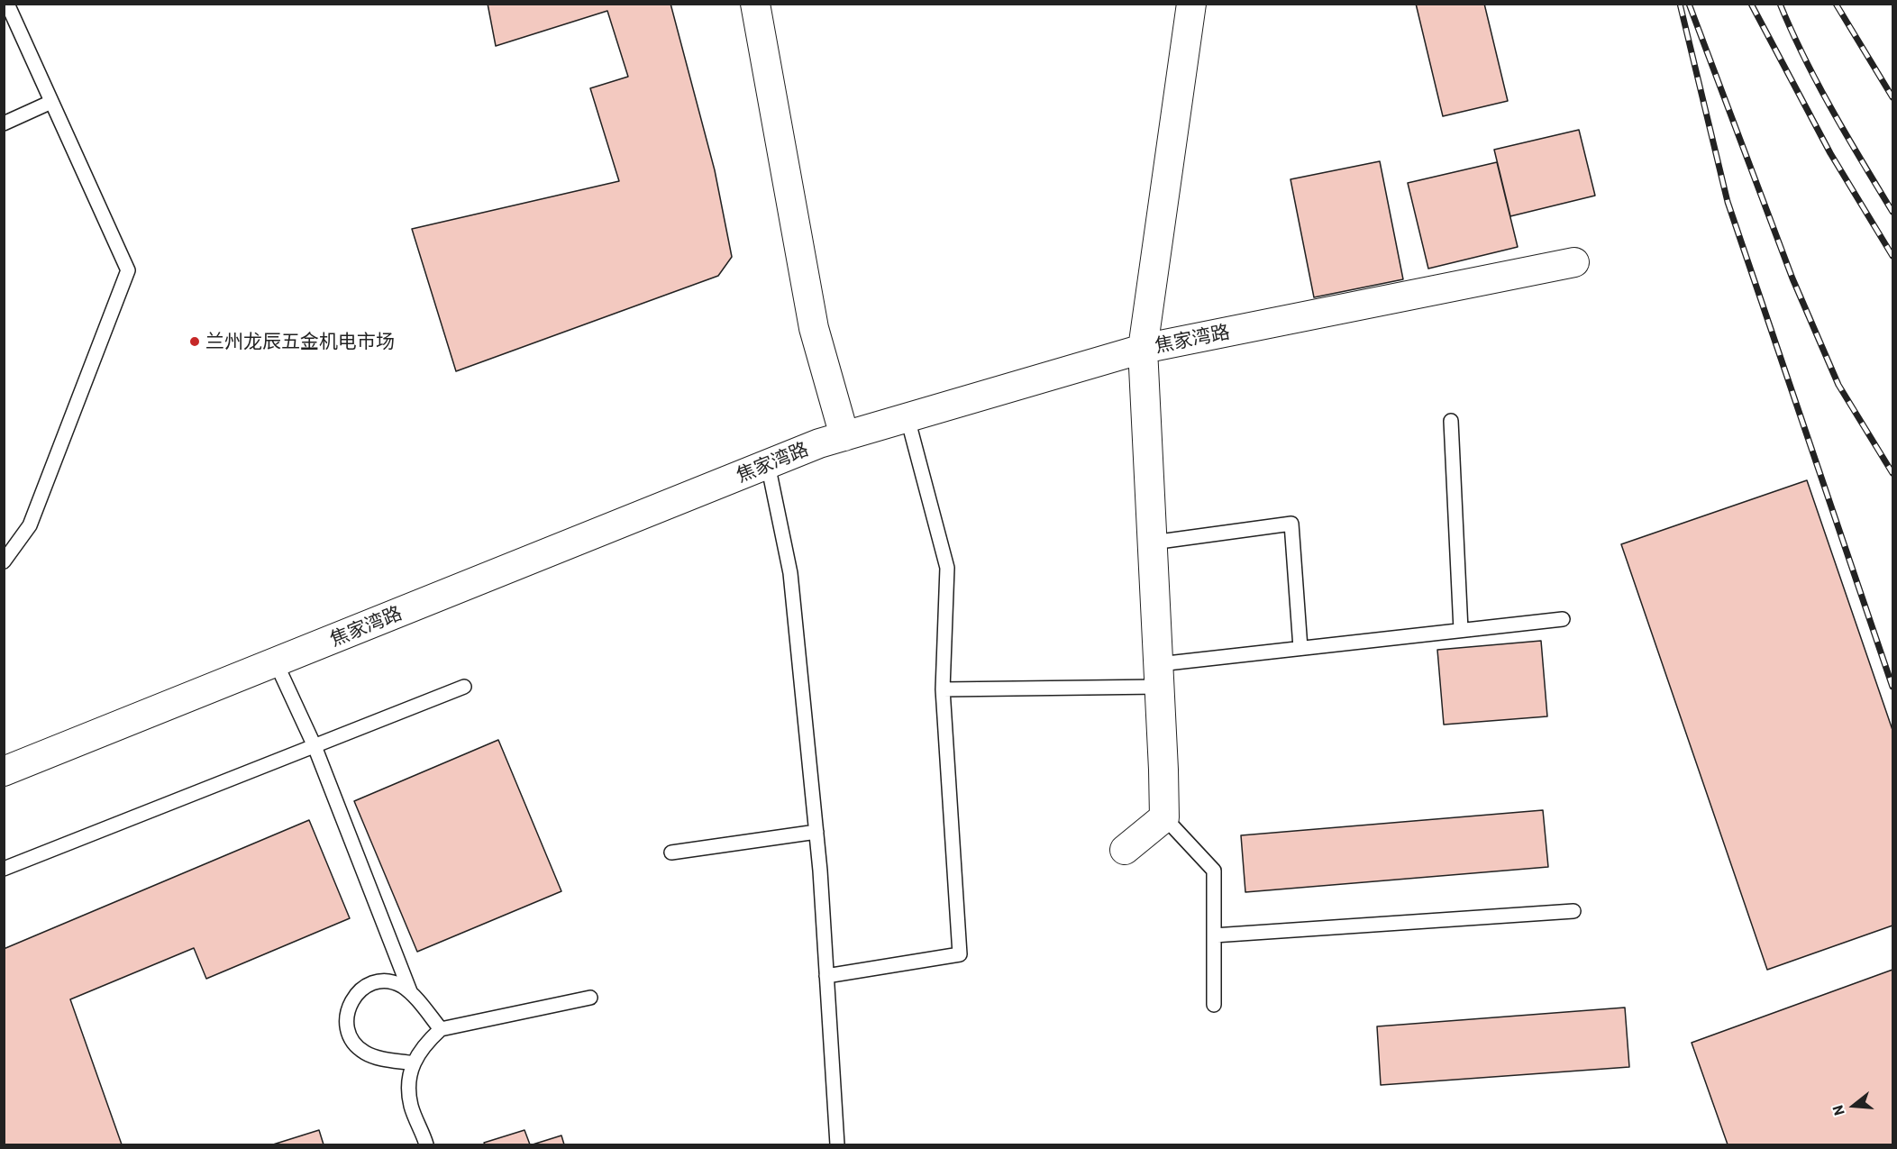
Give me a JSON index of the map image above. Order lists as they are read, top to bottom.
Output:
{
  "streets": {
    "street": ["焦家湾路"]
  },
  "places": ["兰州龙辰五金机电市场"],
  "north": "left"
}
